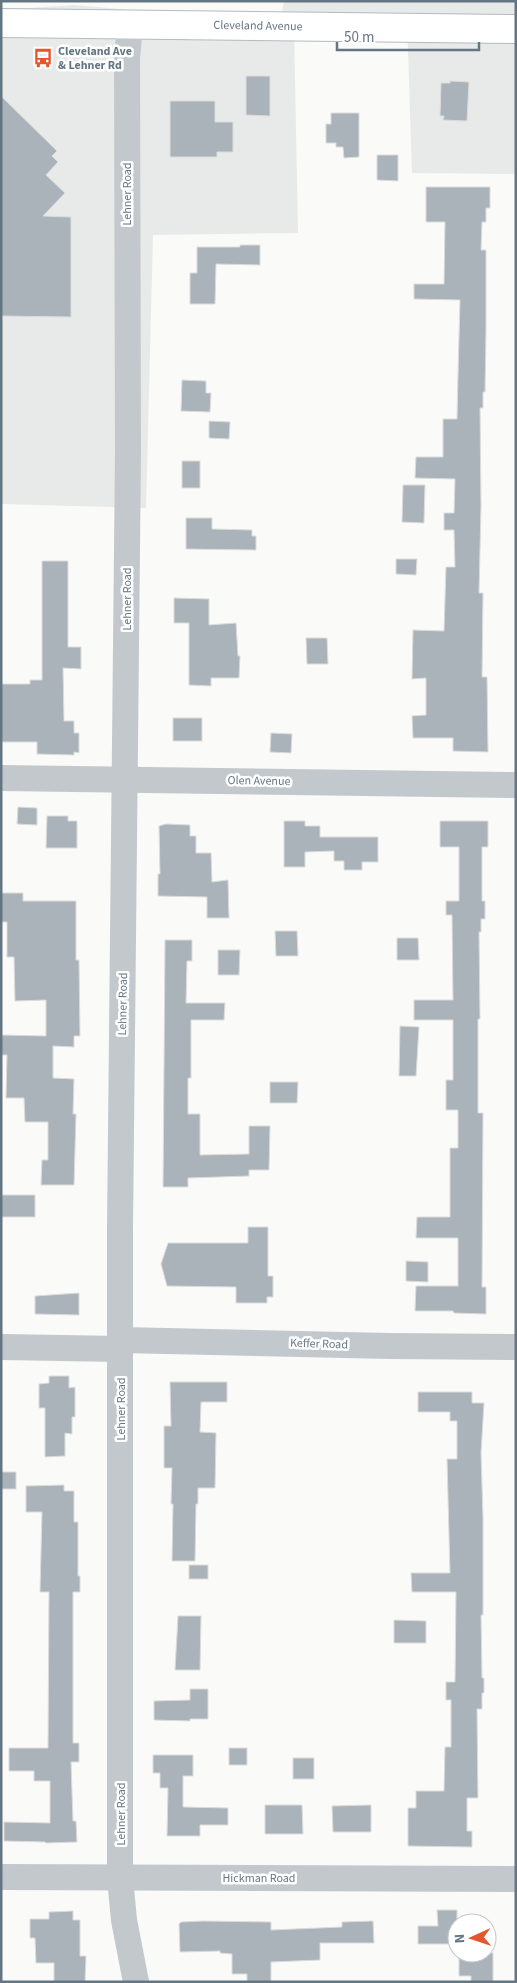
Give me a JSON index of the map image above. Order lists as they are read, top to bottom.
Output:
{
  "streets": {
    "main road": ["Cleveland Avenue"],
    "street": [
      "Lehner Road",
      "Olen Avenue",
      "Keffer Road",
      "Hickman Road"
    ]
  },
  "crossings": [
    ["Cleveland Avenue", "Lehner Road"],
    ["Lehner Road", "Olen Avenue"],
    ["Lehner Road", "Keffer Road"],
    ["Lehner Road", "Hickman Road"]
  ],
  "places": {
    "bus stop": ["Cleveland Ave & Lehner Rd"]
  },
  "scale_bar": "50 m",
  "north": "left"
}
